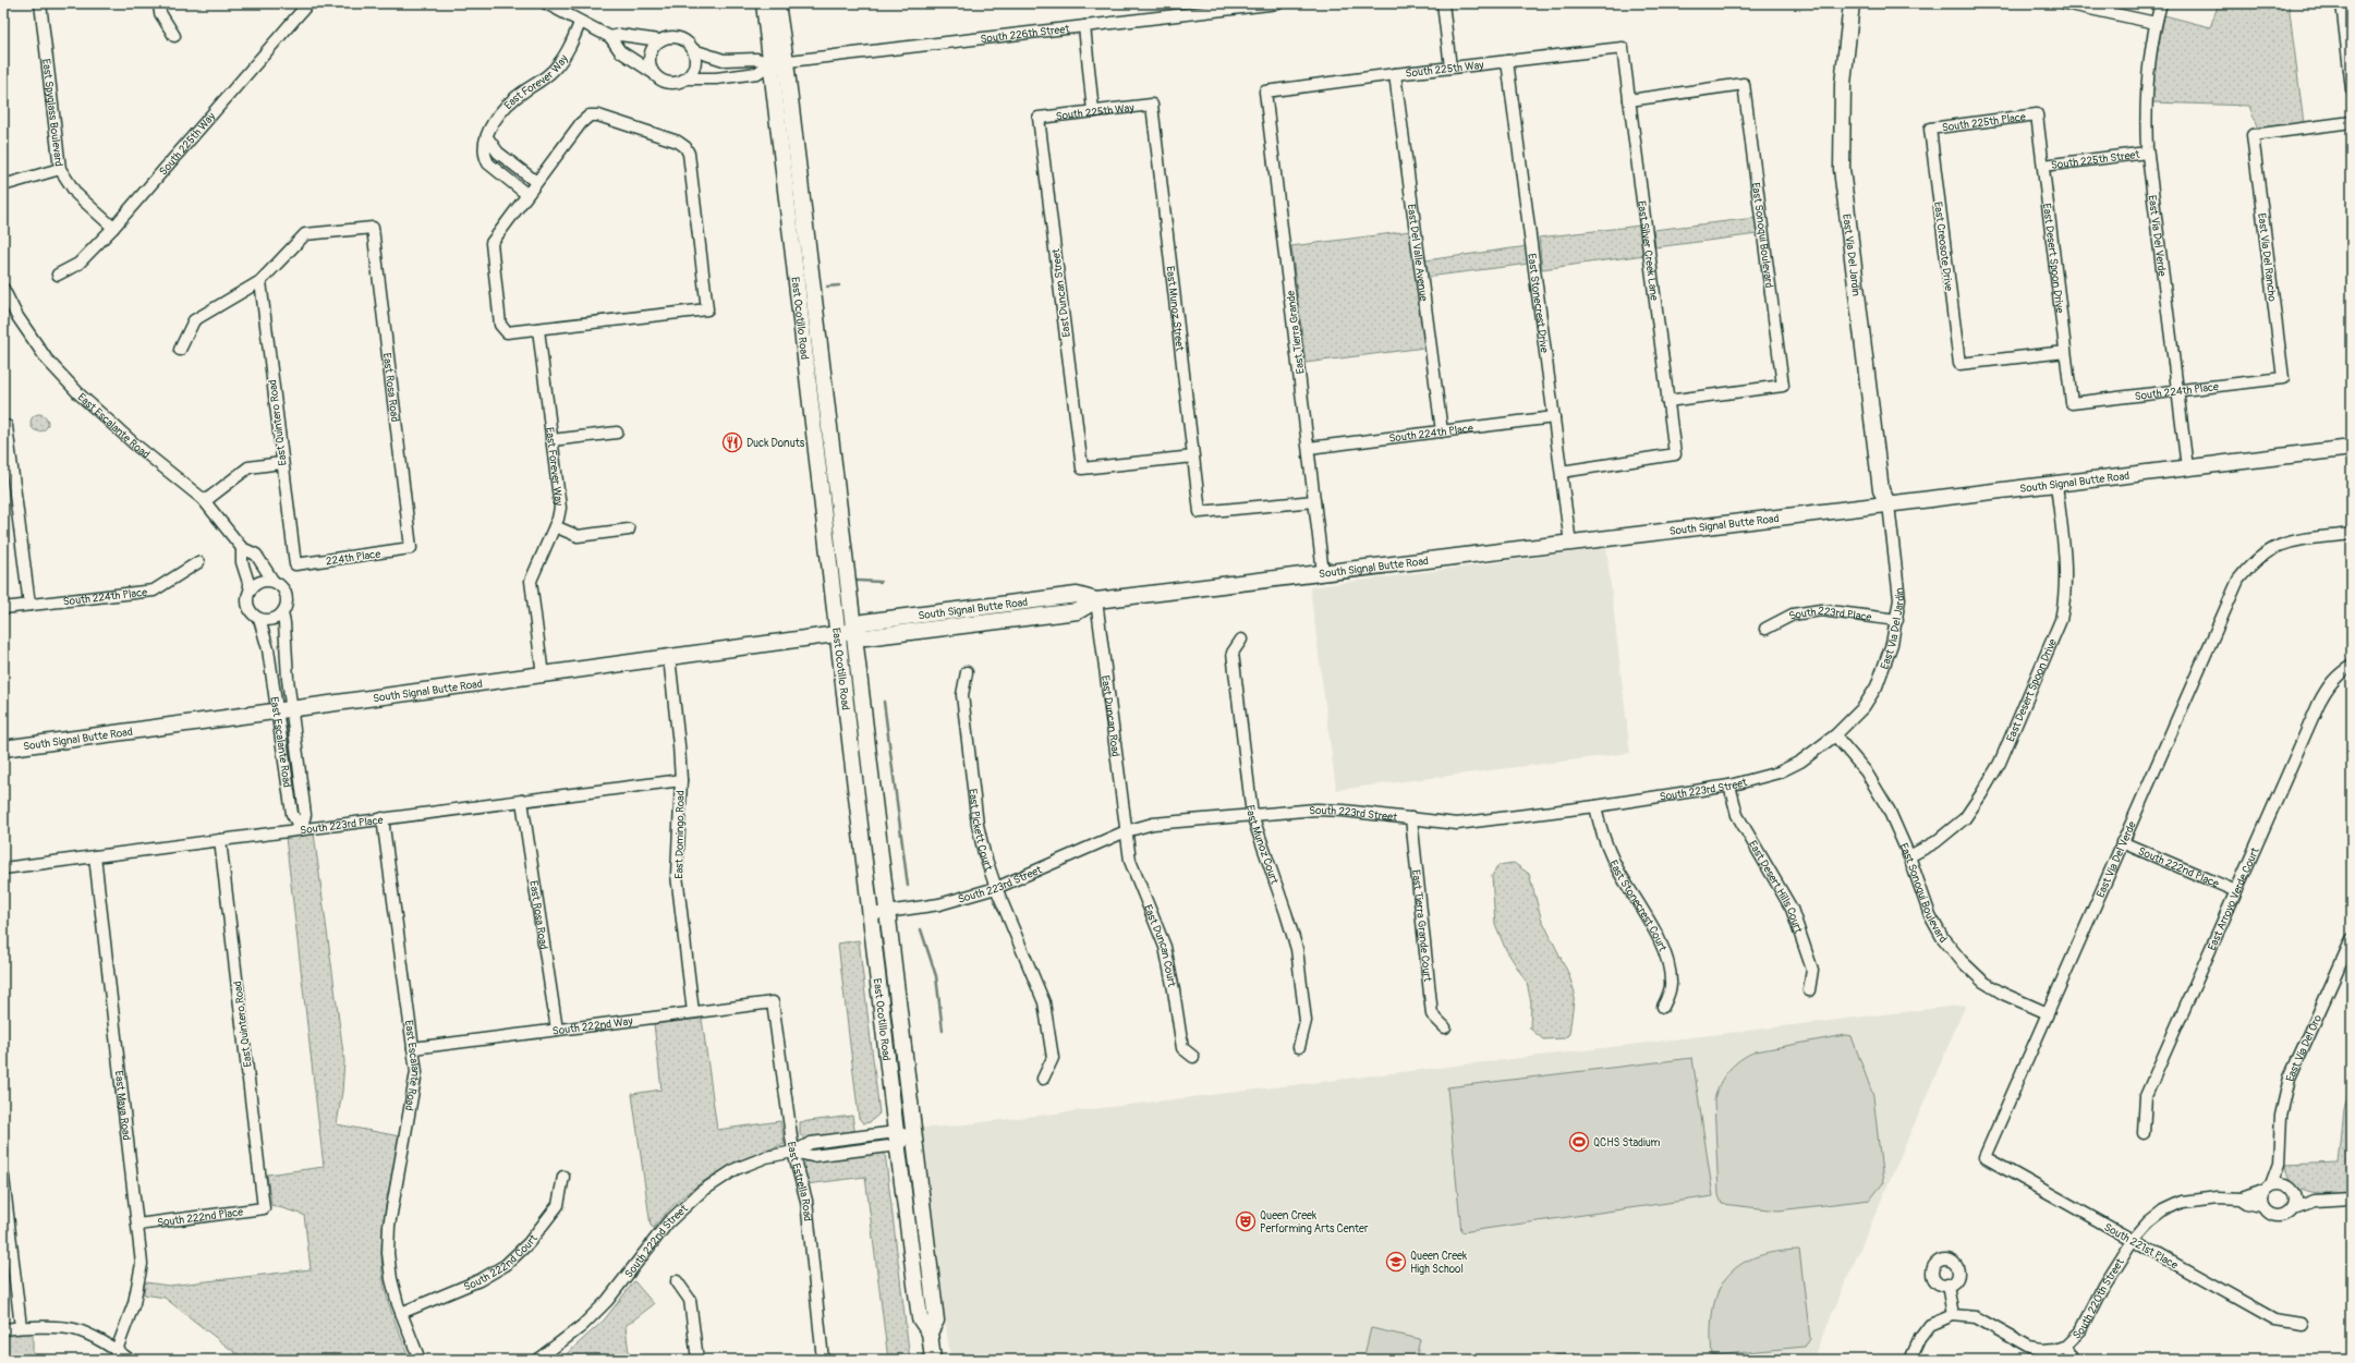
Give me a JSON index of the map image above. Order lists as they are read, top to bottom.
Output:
{
  "streets": {
    "street": [
      "South 226th Street",
      "South 225th Way",
      "East Forever Way",
      "East Spyglass Boulevard",
      "South 225th Place",
      "South 225th Street",
      "East Sonoqui Boulevard",
      "East Via Del Verde",
      "East Creosote Drive",
      "East Silver Creek Lane",
      "East Del Valle Avenue",
      "East Via Del Jardin",
      "East Via Del Rancho",
      "East Desert Spoon Drive",
      "East Duncan Street",
      "East Stonecrest Drive",
      "East Munoz Street",
      "East Ocotillo Road",
      "East Tierra Grande",
      "East Rosa Road",
      "South 224th Place",
      "East Quintero Road",
      "East Escalante Road",
      "South Signal Butte Road",
      "224th Place",
      "South 223rd Place",
      "East Duncan Road",
      "South 223rd Street",
      "East Pickett Court",
      "East Domingo Road",
      "East Munoz Court",
      "South 222nd Place",
      "East Desert Hills Court",
      "East Arroyo Verde Court",
      "East Stonecrest Court",
      "East Tierra Grande Court",
      "East Duncan Court",
      "South 222nd Way",
      "East Via Del Oro",
      "East Maya Road",
      "East Estrella Road",
      "South 222nd Street",
      "South 221st Place",
      "South 222nd Court",
      "South 220th Street"
    ]
  },
  "crossings": [
    ["South 226th Street", "East Ocotillo Road"],
    ["South 225th Way", "East Spyglass Boulevard"],
    ["South 225th Way", "East Silver Creek Lane"],
    ["South 225th Way", "East Del Valle Avenue"],
    ["South 225th Way", "East Duncan Street"],
    ["South 225th Way", "East Stonecrest Drive"],
    ["South 225th Way", "East Munoz Street"],
    ["South 225th Way", "East Tierra Grande"],
    ["East Forever Way", "South Signal Butte Road"],
    ["South 225th Place", "East Creosote Drive"],
    ["South 225th Place", "East Desert Spoon Drive"],
    ["South 225th Street", "East Via Del Verde"],
    ["South 225th Street", "East Desert Spoon Drive"],
    ["East Sonoqui Boulevard", "East Via Del Verde"],
    ["East Sonoqui Boulevard", "East Silver Creek Lane"],
    ["East Sonoqui Boulevard", "East Via Del Jardin"],
    ["East Sonoqui Boulevard", "East Desert Spoon Drive"],
    ["East Sonoqui Boulevard", "South 223rd Street"],
    ["East Via Del Verde", "South 224th Place"],
    ["East Via Del Verde", "South Signal Butte Road"],
    ["East Via Del Verde", "South 222nd Place"],
    ["East Via Del Verde", "South 221st Place"],
    ["East Creosote Drive", "East Desert Spoon Drive"],
    ["East Silver Creek Lane", "East Stonecrest Drive"],
    ["East Del Valle Avenue", "South 224th Place"],
    ["East Via Del Jardin", "South Signal Butte Road"],
    ["East Via Del Jardin", "South 223rd Place"],
    ["East Via Del Jardin", "South 223rd Street"],
    ["East Via Del Rancho", "South 224th Place"],
    ["East Desert Spoon Drive", "South 224th Place"],
    ["East Desert Spoon Drive", "South Signal Butte Road"],
    ["East Duncan Street", "East Munoz Street"],
    ["East Stonecrest Drive", "South 224th Place"],
    ["East Stonecrest Drive", "South Signal Butte Road"],
    ["East Munoz Street", "East Tierra Grande"],
    ["East Ocotillo Road", "South Signal Butte Road"],
    ["East Ocotillo Road", "South 223rd Street"],
    ["East Ocotillo Road", "South 222nd Street"],
    ["East Tierra Grande", "South 224th Place"],
    ["East Tierra Grande", "South Signal Butte Road"],
    ["East Rosa Road", "East Quintero Road"],
    ["East Rosa Road", "224th Place"],
    ["East Rosa Road", "South 223rd Place"],
    ["East Rosa Road", "South 222nd Way"],
    ["East Quintero Road", "224th Place"],
    ["East Quintero Road", "South 223rd Place"],
    ["East Quintero Road", "South 222nd Place"],
    ["East Escalante Road", "South Signal Butte Road"],
    ["East Escalante Road", "South 223rd Place"],
    ["East Escalante Road", "South 222nd Way"],
    ["East Escalante Road", "South 222nd Court"],
    ["South Signal Butte Road", "East Duncan Road"],
    ["South Signal Butte Road", "East Domingo Road"],
    ["South 223rd Place", "East Domingo Road"],
    ["South 223rd Place", "East Maya Road"],
    ["East Duncan Road", "South 223rd Street"],
    ["East Duncan Road", "East Duncan Court"],
    ["South 223rd Street", "East Pickett Court"],
    ["South 223rd Street", "East Munoz Court"],
    ["South 223rd Street", "East Desert Hills Court"],
    ["South 223rd Street", "East Stonecrest Court"],
    ["South 223rd Street", "East Tierra Grande Court"],
    ["South 223rd Street", "East Duncan Court"],
    ["East Domingo Road", "South 222nd Way"],
    ["South 222nd Place", "East Arroyo Verde Court"],
    ["South 222nd Place", "East Maya Road"],
    ["South 222nd Way", "East Estrella Road"],
    ["East Via Del Oro", "South 220th Street"],
    ["East Estrella Road", "South 222nd Street"],
    ["South 221st Place", "South 220th Street"]
  ],
  "places": {
    "restaurant": ["Duck Donuts"],
    "sports": ["QCHS Stadium"],
    "theatre": ["Queen Creek Performing Arts Center"],
    "school or university": ["Queen Creek High School"]
  }
}
